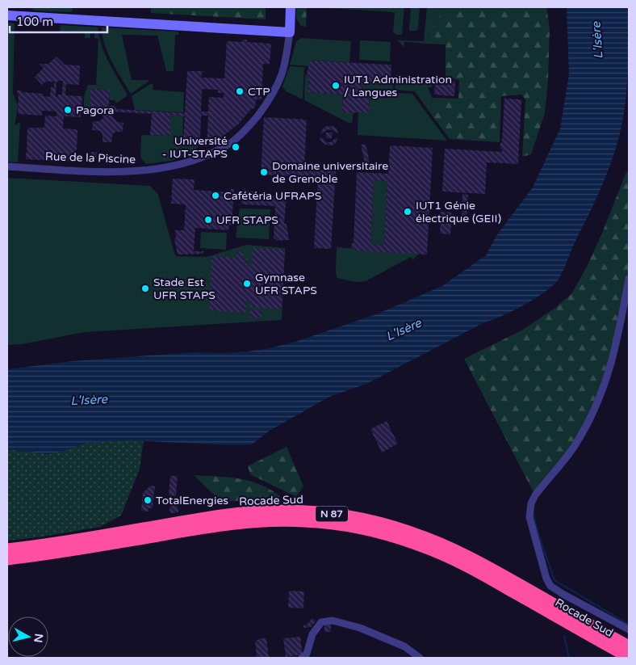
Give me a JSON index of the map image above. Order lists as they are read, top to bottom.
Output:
{
  "streets": {
    "highway": ["Rocade Sud", "N 87"],
    "street": ["Rue de la Piscine"]
  },
  "water": ["L'Isère"],
  "places": [
    "IUT1 Administration / Langues",
    "CTP",
    "Pagora",
    "Université - IUT-STAPS",
    "Domaine universitaire de Grenoble",
    "Cafétéria UFRAPS",
    "IUT1 Génie électrique (GEII)",
    "UFR STAPS",
    "Gymnase UFR STAPS",
    "Stade Est UFR STAPS",
    "TotalEnergies"
  ],
  "scale_bar": "100 m",
  "north": "right"
}
